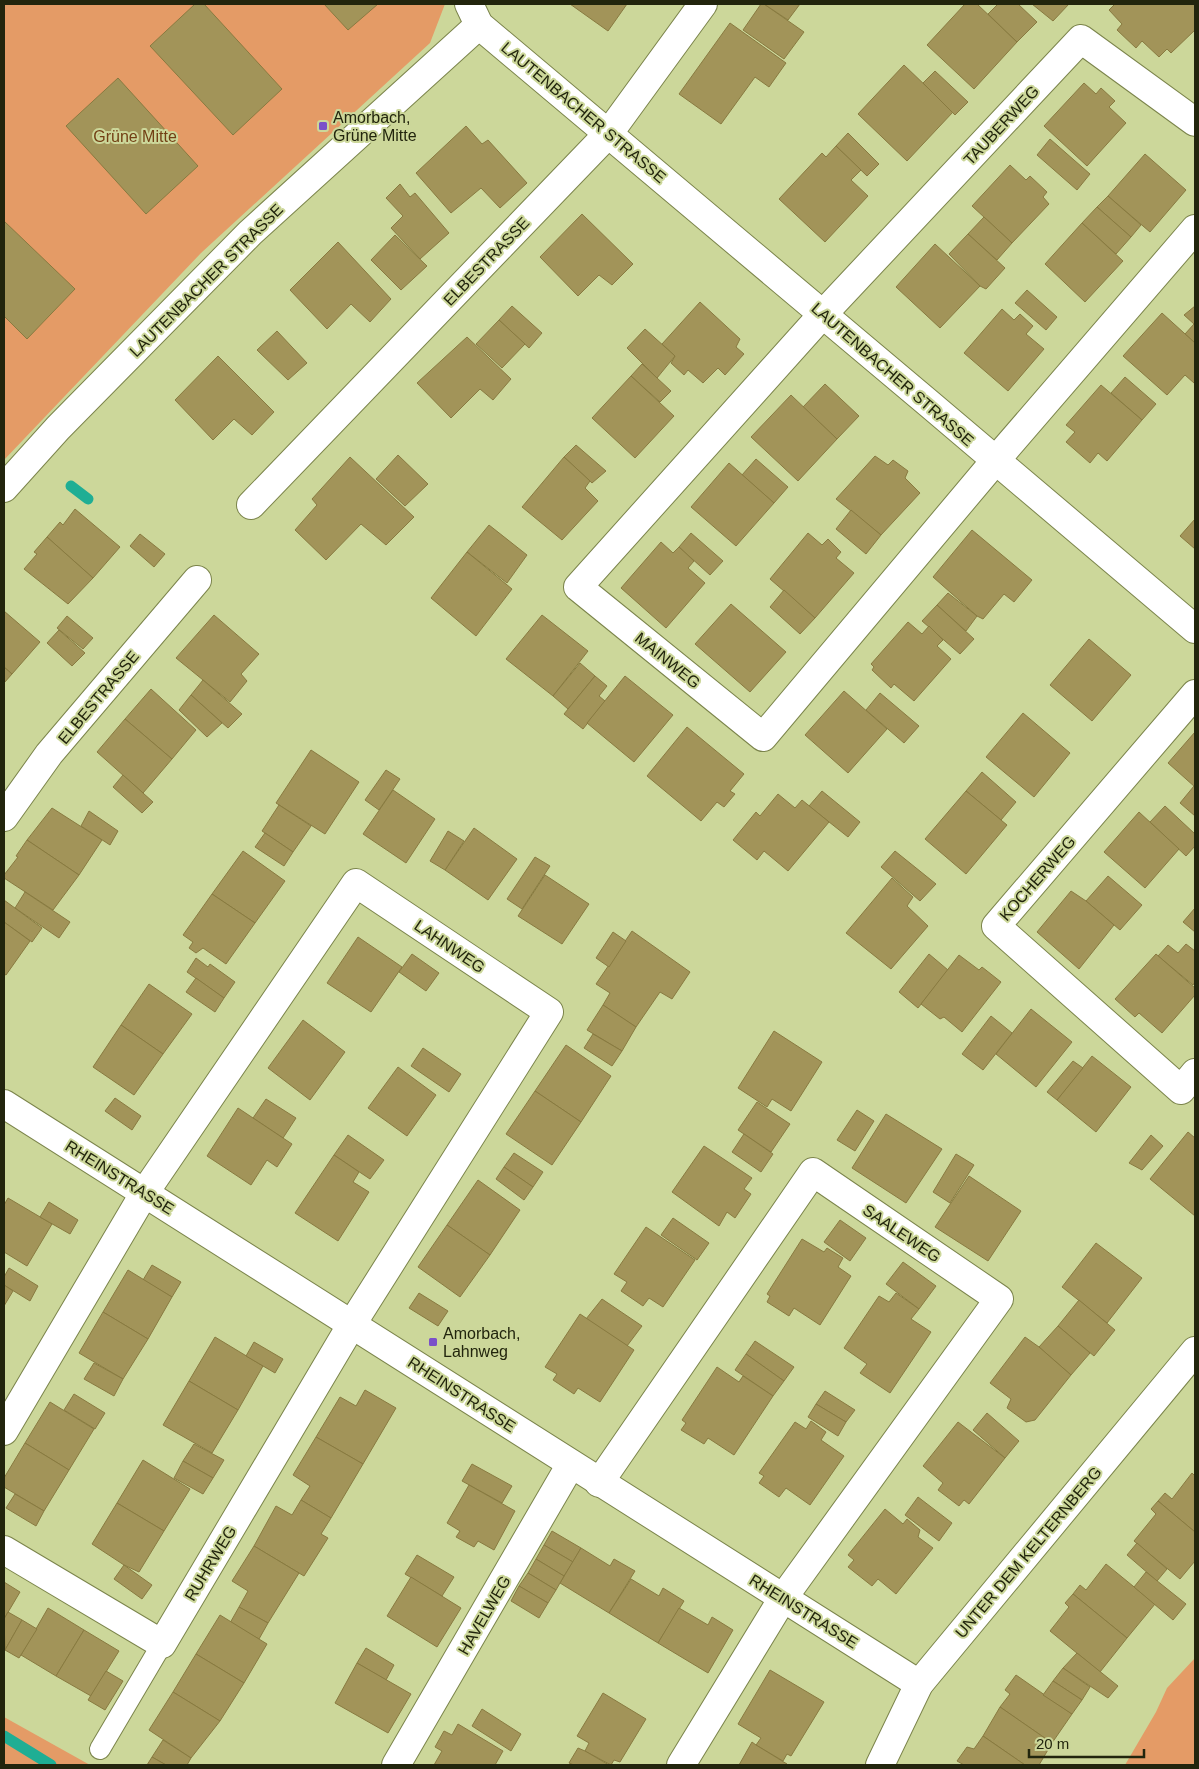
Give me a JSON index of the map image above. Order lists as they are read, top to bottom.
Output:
{
  "streets": {
    "street": [
      "LAUTENBACHER STRASSE",
      "TAUBERWEG",
      "ELBESTRASSE",
      "MAINWEG",
      "KOCHERWEG",
      "LAHNWEG",
      "RHEINSTRASSE",
      "SAALEWEG",
      "UNTER DEM KELTERNBERG",
      "RUHRWEG",
      "HAVELWEG"
    ]
  },
  "crossings": [
    ["LAUTENBACHER STRASSE", "TAUBERWEG"],
    ["LAUTENBACHER STRASSE", "ELBESTRASSE"],
    ["LAUTENBACHER STRASSE", "MAINWEG"],
    ["TAUBERWEG", "MAINWEG"],
    ["LAHNWEG", "RHEINSTRASSE"],
    ["LAHNWEG", "RUHRWEG"],
    ["RHEINSTRASSE", "SAALEWEG"],
    ["RHEINSTRASSE", "UNTER DEM KELTERNBERG"],
    ["RHEINSTRASSE", "RUHRWEG"],
    ["RHEINSTRASSE", "HAVELWEG"]
  ],
  "parks": ["Grüne Mitte"],
  "places": {
    "transit": ["Amorbach, Grüne Mitte", "Amorbach, Lahnweg"]
  },
  "scale_bar": "20 m"
}
